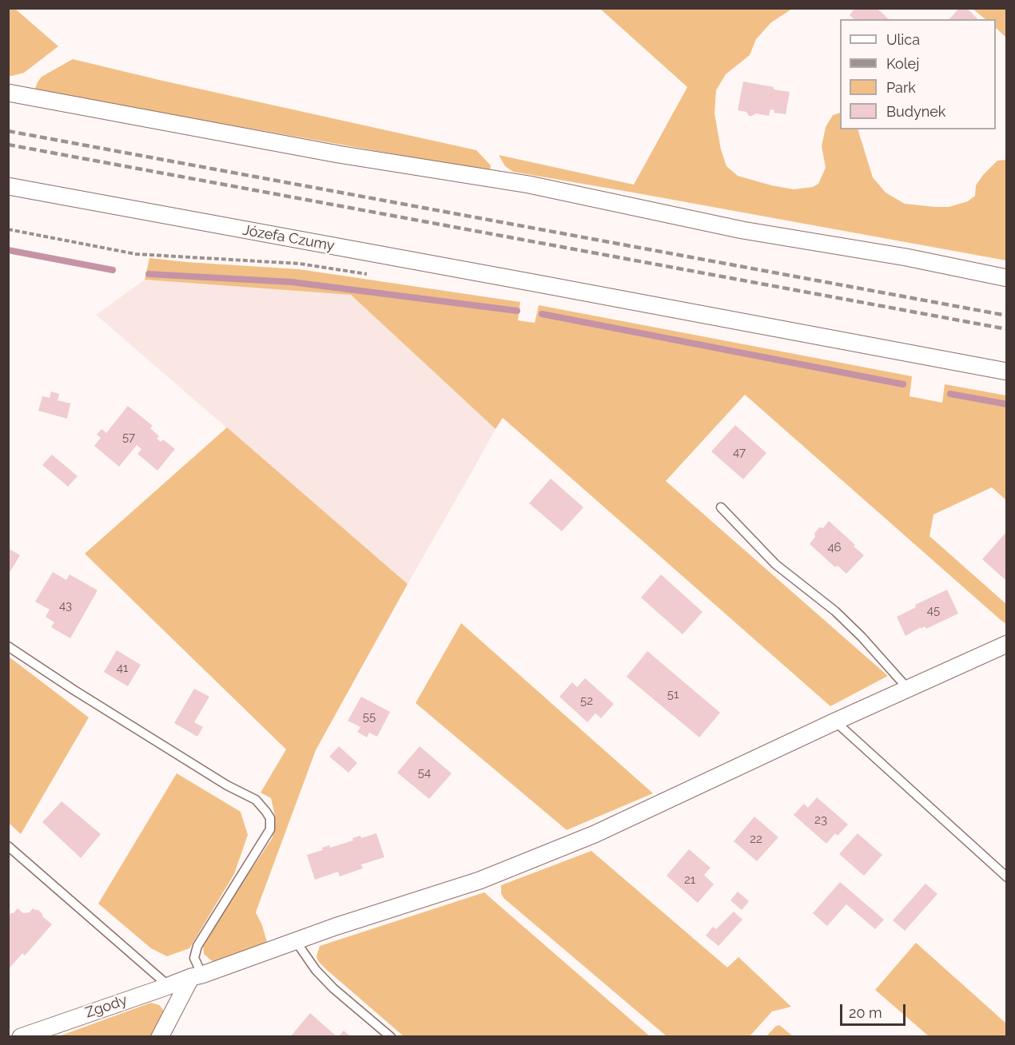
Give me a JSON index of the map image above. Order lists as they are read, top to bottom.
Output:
{
  "streets": {
    "street": ["Józefa Czumy", "Zgody"]
  },
  "house_numbers": [
    "57",
    "47",
    "46",
    "43",
    "45",
    "41",
    "51",
    "52",
    "55",
    "54",
    "23",
    "22",
    "21"
  ],
  "legend": [
    "Ulica",
    "Kolej",
    "Park",
    "Budynek"
  ],
  "scale_bar": "20 m"
}
